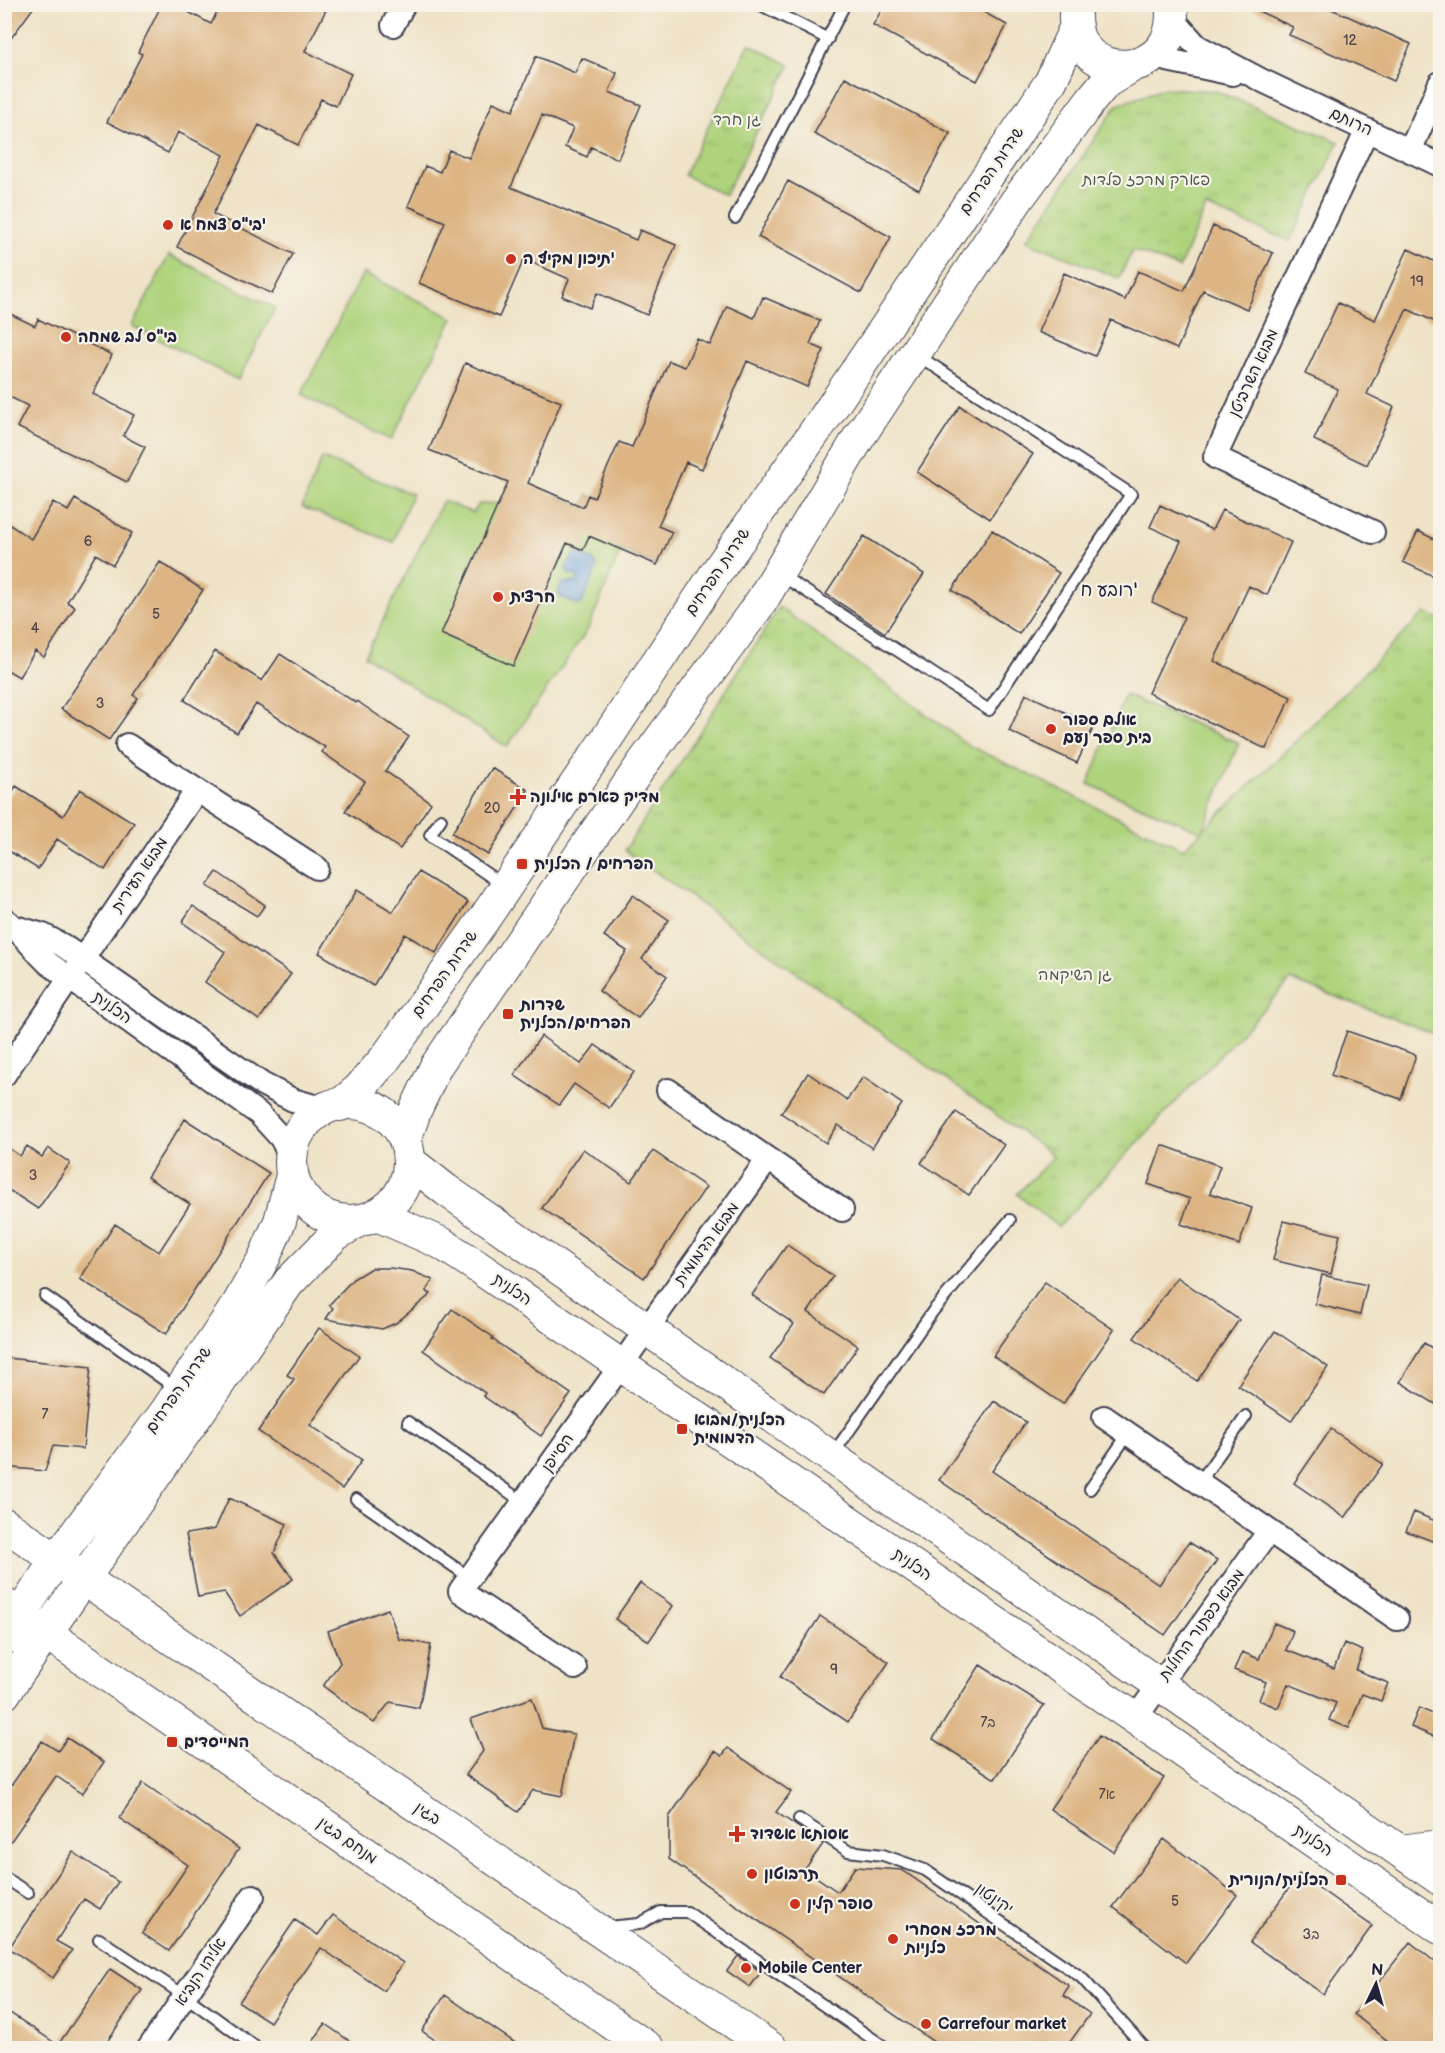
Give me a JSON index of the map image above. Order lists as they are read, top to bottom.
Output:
{
  "streets": {
    "street": [
      "הרותם",
      "שדרות הפרחים",
      "מבוא השרביטן",
      "מבוא העירית",
      "הכלנית",
      "מבוא הדמומית",
      "הסייפן",
      "מבוא כפתור החולות",
      "בגין",
      "מנחם בגין",
      "אליהו הנביא"
    ],
    "lane": ["יקינטון"]
  },
  "crossings": [
    ["הרותם", "מבוא השרביטן"],
    ["שדרות הפרחים", "הכלנית"],
    ["שדרות הפרחים", "בגין"],
    ["שדרות הפרחים", "מנחם בגין"],
    ["מבוא העירית", "הכלנית"],
    ["הכלנית", "הסייפן"],
    ["הכלנית", "מבוא כפתור החולות"],
    ["מבוא הדמומית", "הסייפן"]
  ],
  "districts": ["רובע ח'"],
  "parks": ["גן חרד", "פארק מרכז פלדות", "גן השיקמה"],
  "places": {
    "other": [
      "בי\"ס צמח א'",
      "תיכון מקיף ה'",
      "בי\"ס לב שמחה",
      "חרצית",
      "אולם ספור בית ספר נעם",
      "תרבוטון",
      "סופר קלין",
      "מרכז מסחרי כלניות",
      "Mobile Center",
      "Carrefour market"
    ],
    "health": ["מדיק פארם אילונה", "אסותא אשדוד"],
    "transit": [
      "הפרחים / הכלנית",
      "שדרות הפרחים/הכלנית",
      "הכלנית/מבוא הדמומית",
      "המייסדים",
      "הכלנית/הנורית"
    ]
  },
  "house_numbers": [
    "12",
    "19",
    "6",
    "5",
    "4",
    "3",
    "20",
    "3",
    "7",
    "9",
    "7ב",
    "7א",
    "5",
    "3ב"
  ],
  "north": "top"
}
